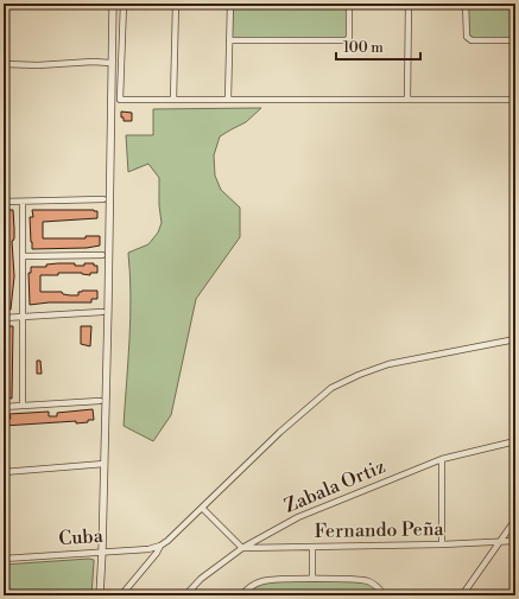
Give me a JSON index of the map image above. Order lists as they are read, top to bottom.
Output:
{
  "streets": {
    "street": ["Zabala Ortiz", "Fernando Peña", "Cuba"]
  },
  "crossings": [
    ["Zabala Ortiz", "Fernando Peña"]
  ],
  "scale_bar": "100 m"
}
